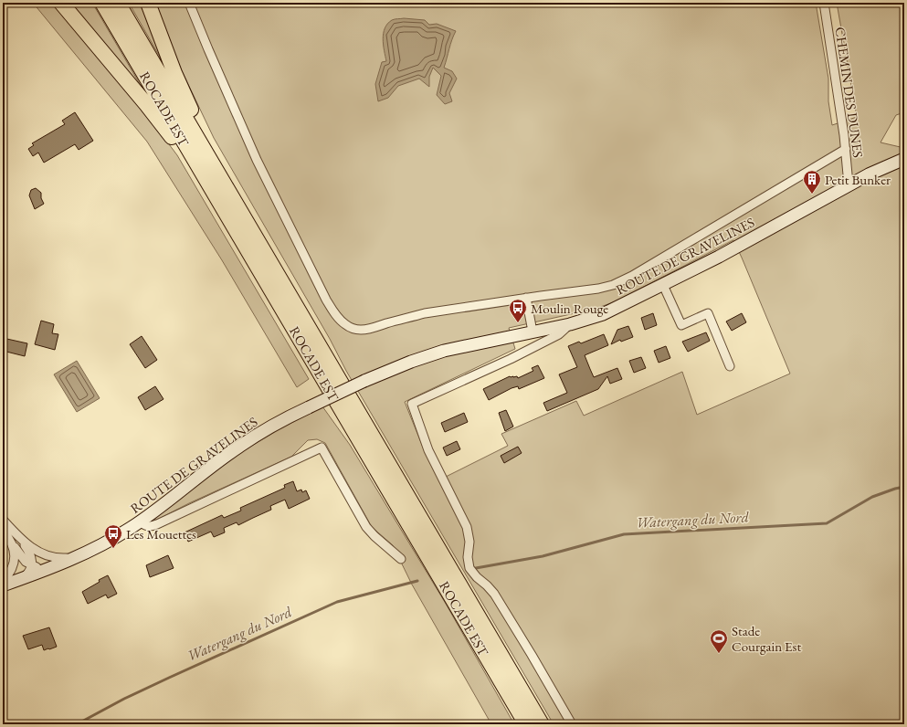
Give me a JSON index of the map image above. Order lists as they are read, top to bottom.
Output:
{
  "streets": {
    "highway": ["ROCADE EST"],
    "main road": ["ROUTE DE GRAVELINES"],
    "street": ["CHEMIN DES DUNES"]
  },
  "crossings": [
    ["CHEMIN DES DUNES", "ROUTE DE GRAVELINES"]
  ],
  "water": ["Watergang du Nord"],
  "places": {
    "building": ["Petit Bunker"],
    "bus stop": ["Moulin Rouge", "Les Mouettes"],
    "sports": ["Stade Courgain Est"]
  }
}
